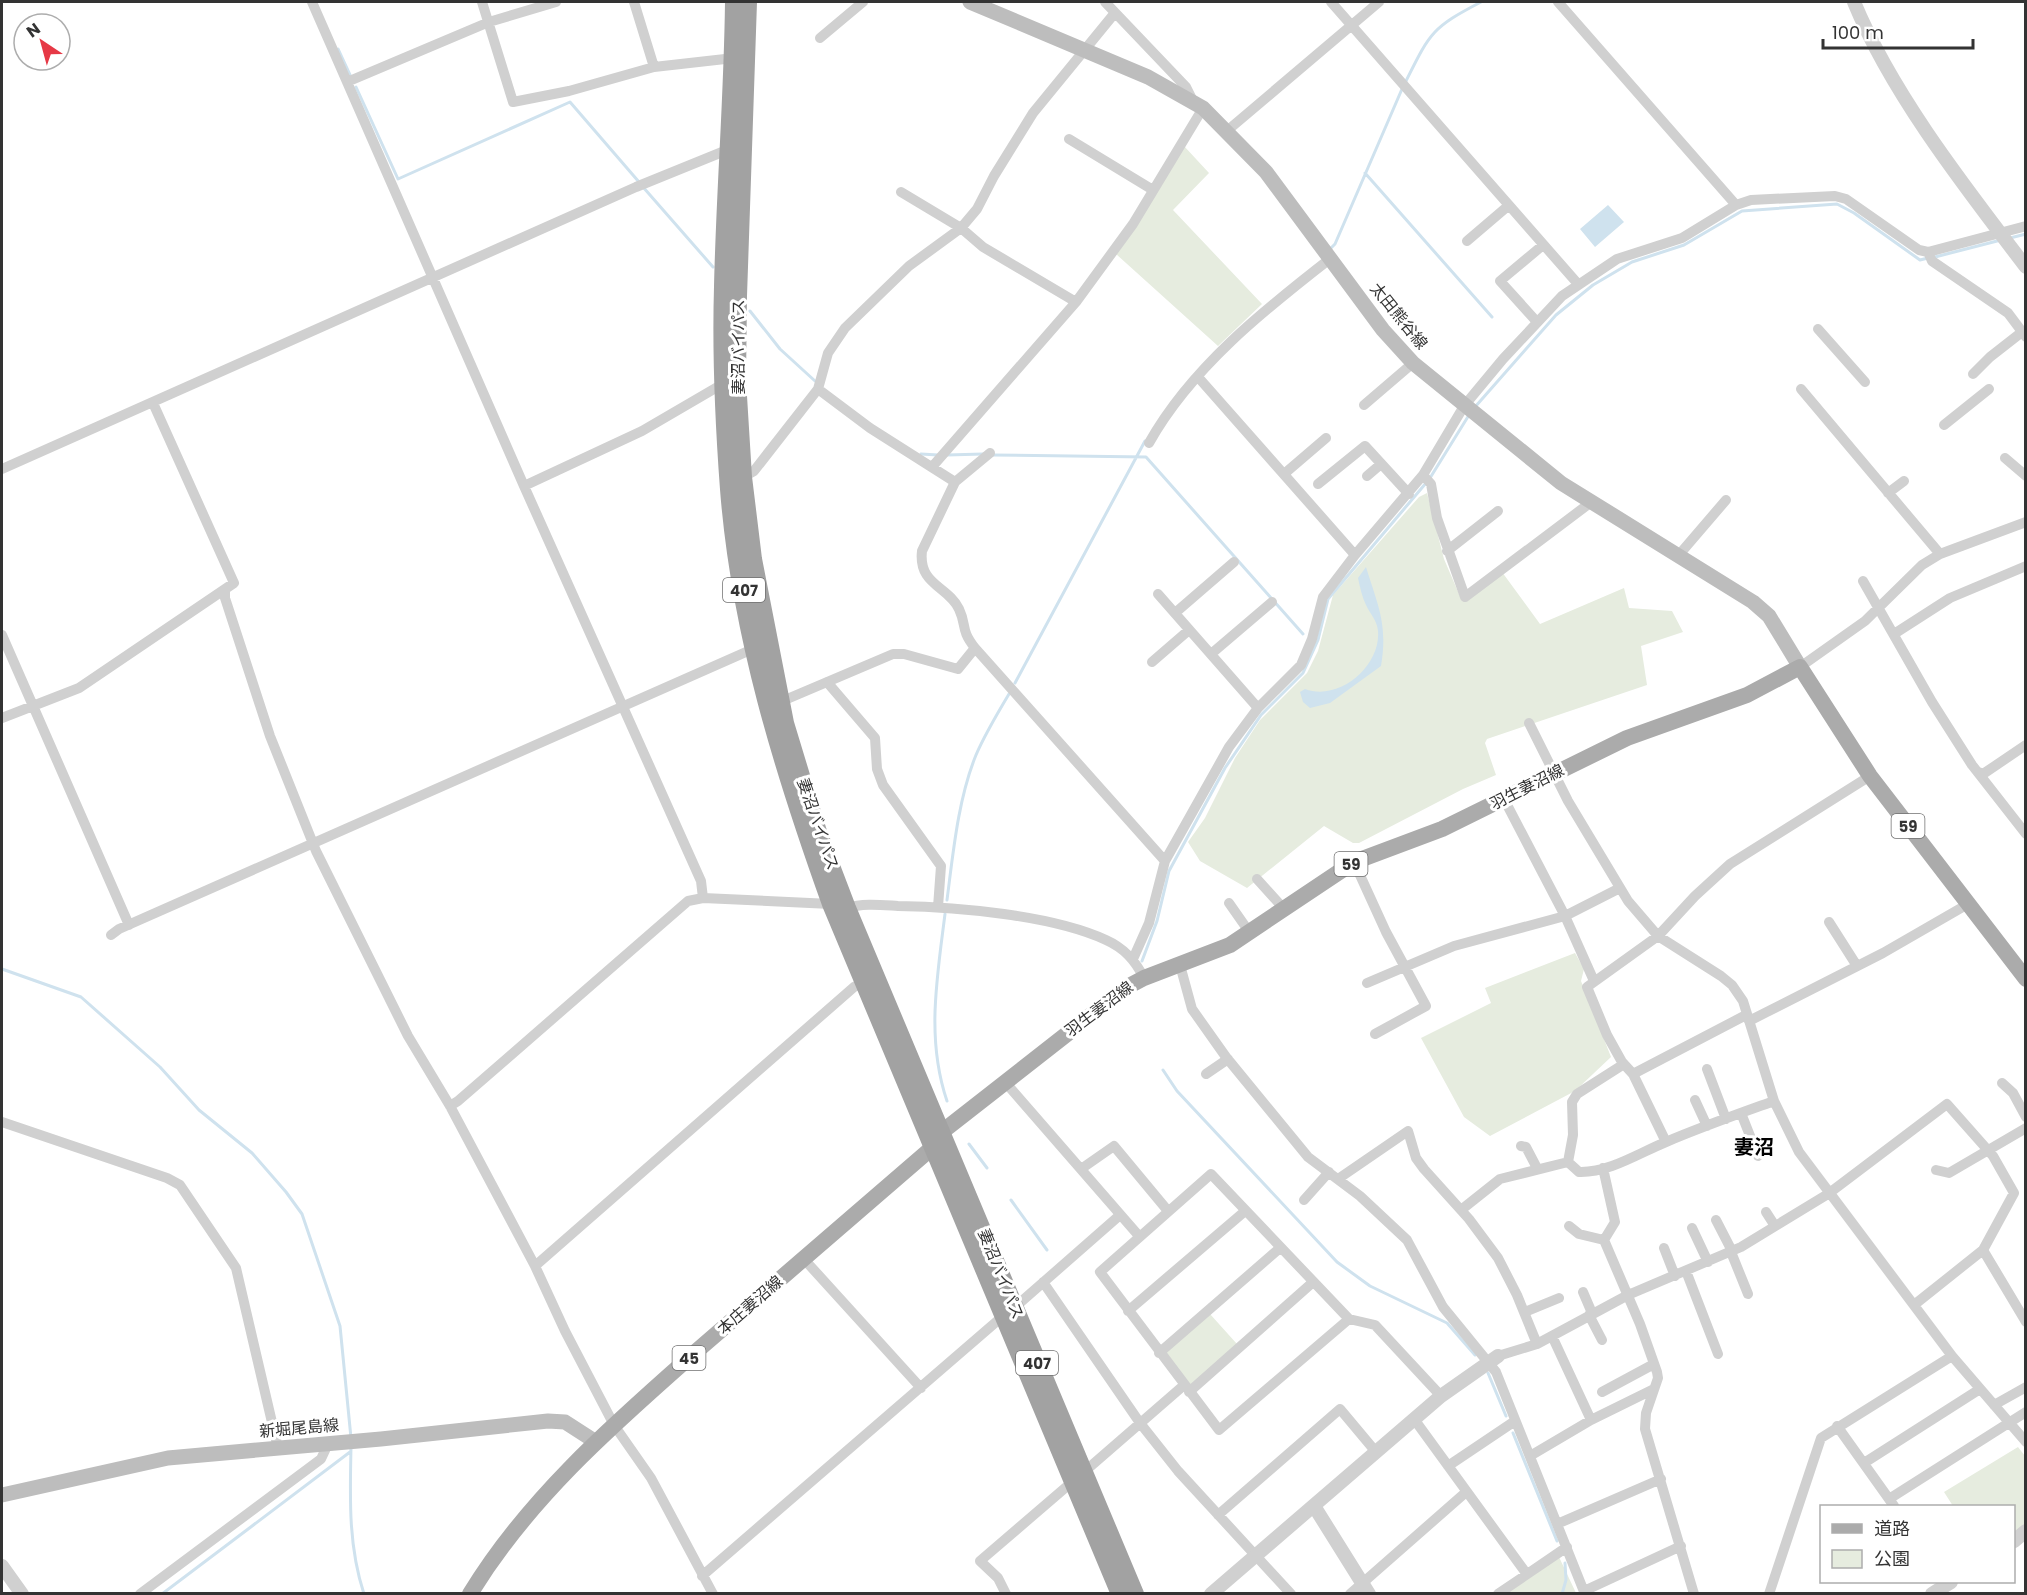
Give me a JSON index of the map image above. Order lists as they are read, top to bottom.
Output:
{
  "streets": {
    "highway": ["妻沼バイパス", "407"],
    "main road": [
      "太田熊谷線",
      "羽生妻沼線",
      "59",
      "本庄妻沼線",
      "45",
      "新堀尾島線"
    ]
  },
  "crossings": [
    ["太田熊谷線", "羽生妻沼線"],
    ["太田熊谷線", "59"],
    ["妻沼バイパス", "羽生妻沼線"],
    ["妻沼バイパス", "本庄妻沼線"],
    ["羽生妻沼線", "59"],
    ["羽生妻沼線", "本庄妻沼線"],
    ["本庄妻沼線", "新堀尾島線"]
  ],
  "districts": ["妻沼"],
  "legend": ["道路", "公園"],
  "scale_bar": "100 m",
  "north": "top left"
}
